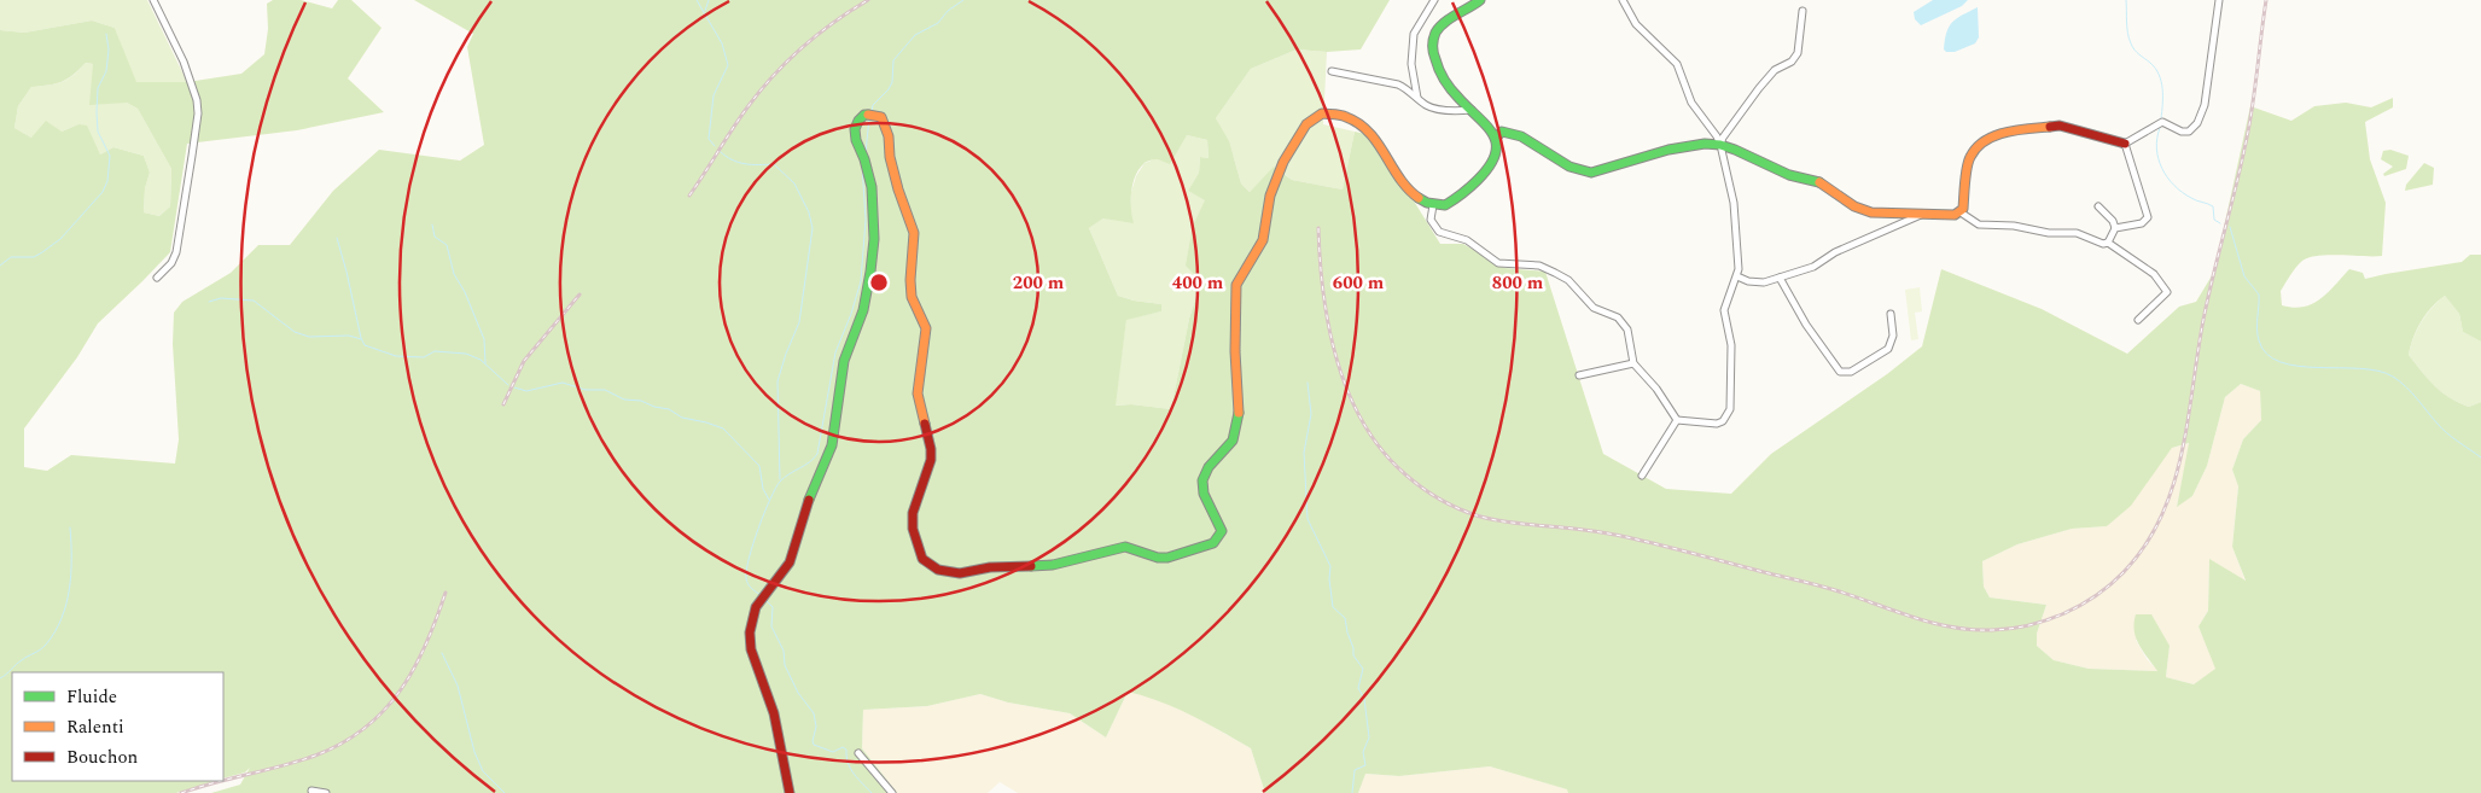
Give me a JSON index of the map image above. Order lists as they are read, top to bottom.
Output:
{
  "legend": ["Fluide", "Ralenti", "Bouchon"],
  "rings": [
    "200 m",
    "400 m",
    "600 m",
    "800 m"
  ]
}
